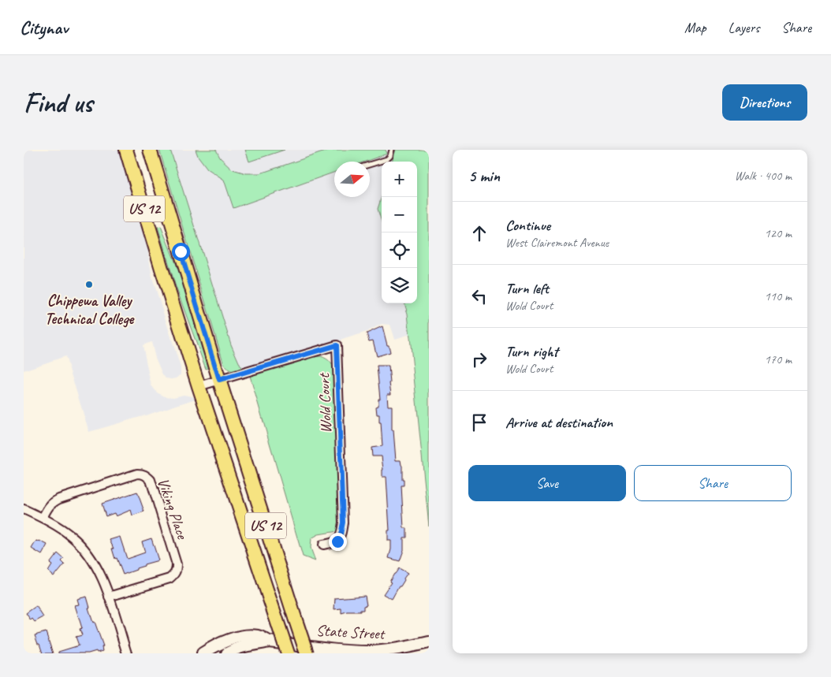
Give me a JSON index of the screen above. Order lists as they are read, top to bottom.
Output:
{
  "streets": {
    "main road": ["US 12", "State Street"],
    "street": ["Wold Court", "Viking Place"]
  },
  "crossings": [
    ["US 12", "Wold Court"]
  ],
  "places": ["Chippewa Valley Technical College"],
  "north": "right",
  "page": {
    "header": "Citynav",
    "nav": ["Map", "Layers", "Share"],
    "buttons": [
      "Directions",
      ["Save", "Share"]
    ],
    "title": "Find us",
    "heading": ["5 min", "Walk · 400 m"],
    "map_buttons": ["+", "−"],
    "list": [
      ["Continue", "West Clairemont Avenue", "120 m"],
      ["Turn left", "Wold Court", "110 m"],
      ["Turn right", "Wold Court", "170 m"],
      "Arrive at destination"
    ]
  }
}
